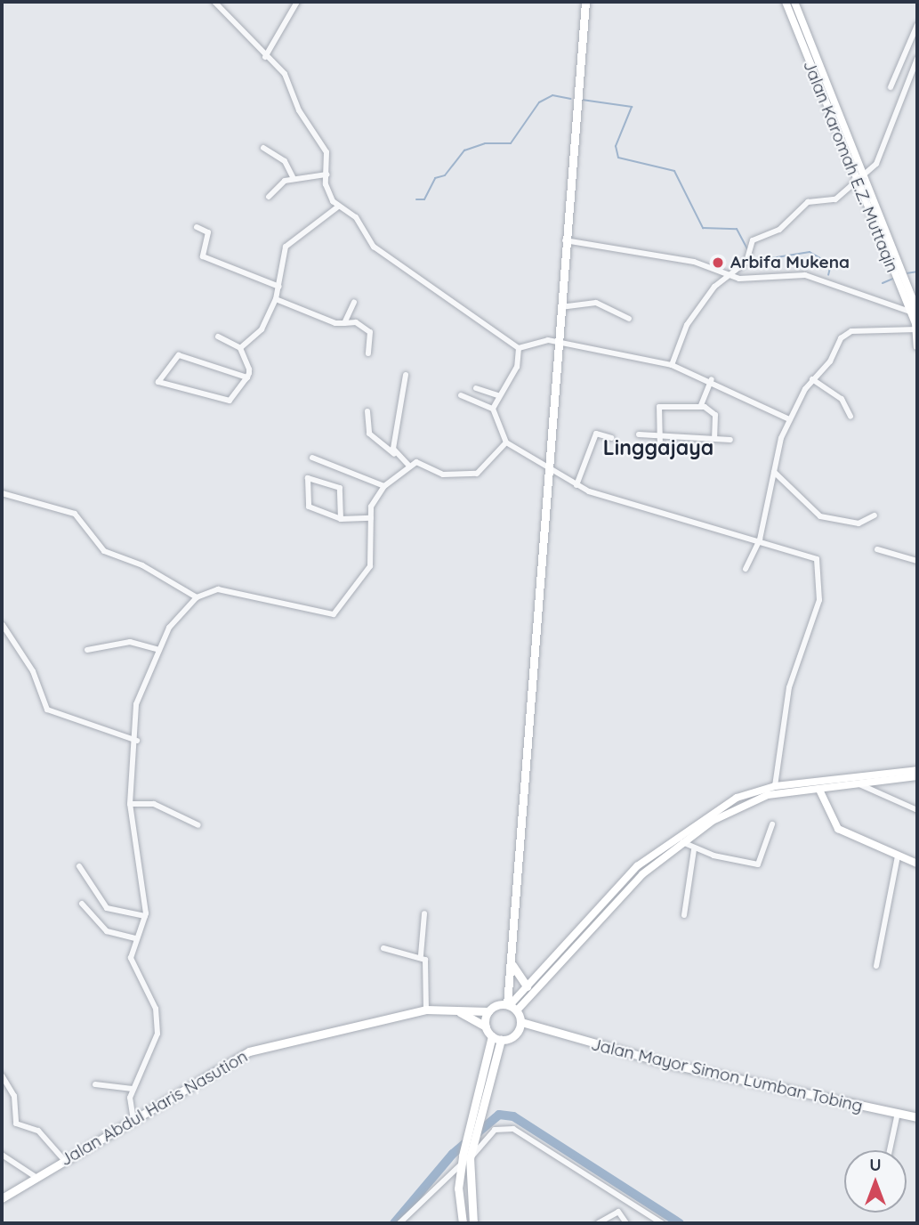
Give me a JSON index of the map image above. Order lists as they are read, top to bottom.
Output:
{
  "streets": {
    "main road": ["Jalan Mayor Simon Lumban Tobing", "Jalan Abdul Haris Nasution"],
    "street": ["Jalan Karomah E.Z. Muttaqin"]
  },
  "crossings": [
    ["Jalan Mayor Simon Lumban Tobing", "Jalan Abdul Haris Nasution"]
  ],
  "districts": ["Linggajaya"],
  "places": ["Arbifa Mukena"],
  "north": "top"
}
